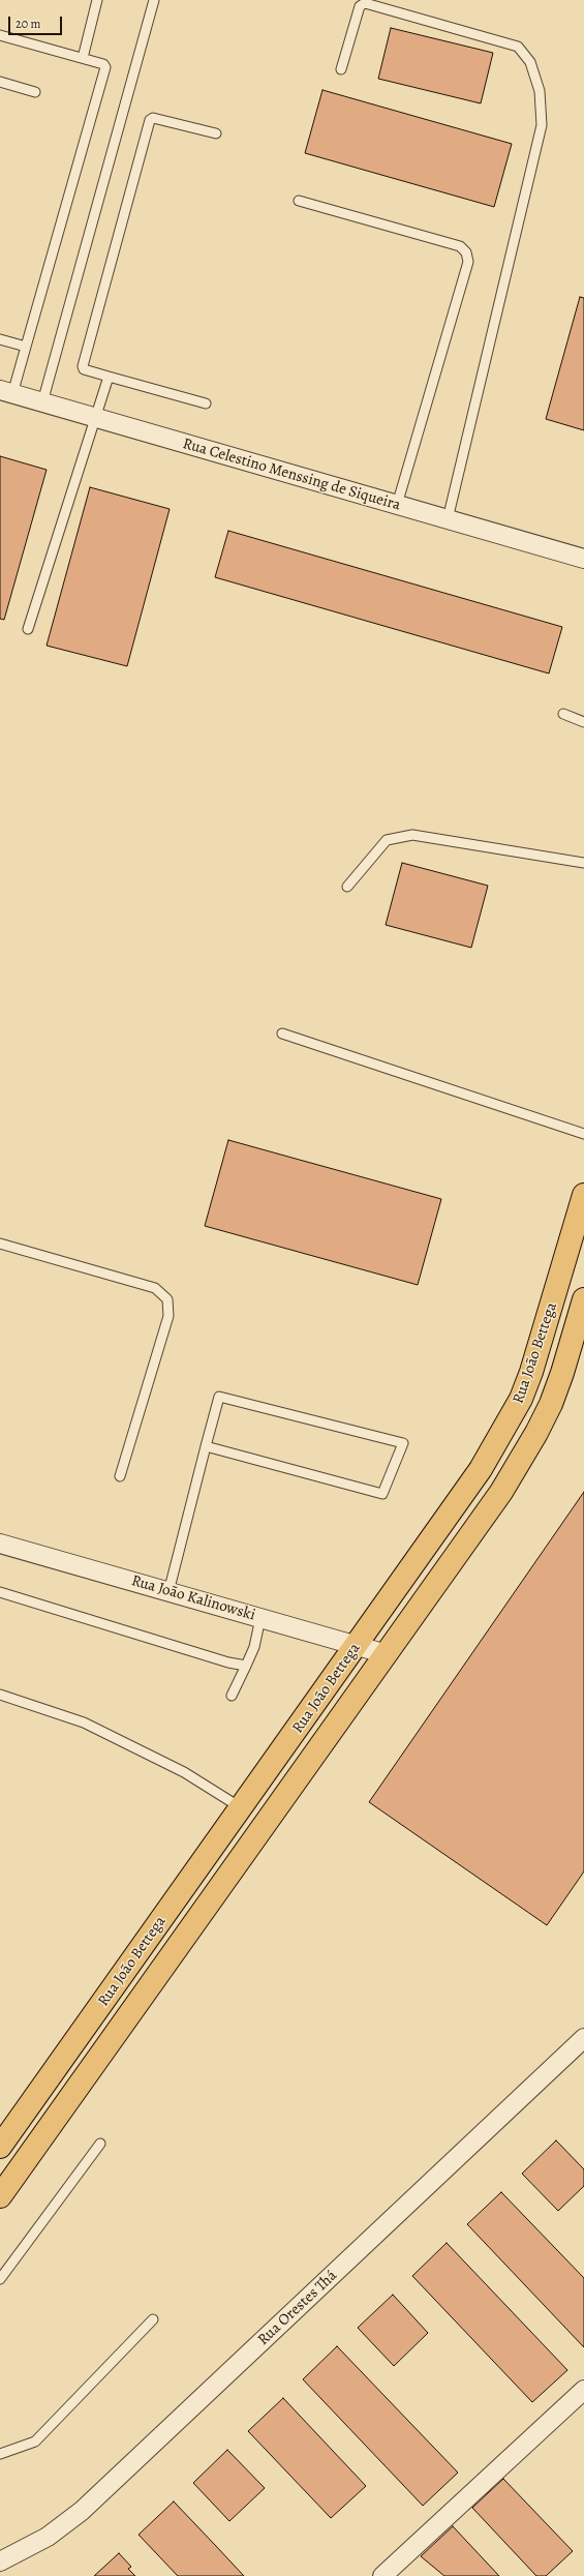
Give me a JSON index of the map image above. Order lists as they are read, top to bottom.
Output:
{
  "streets": {
    "main road": ["Rua João Bettega"],
    "street": ["Rua Celestino Menssing de Siqueira", "Rua João Kalinowski", "Rua Orestes Thá"]
  },
  "crossings": [
    ["Rua João Bettega", "Rua João Kalinowski"]
  ],
  "scale_bar": "20 m"
}
